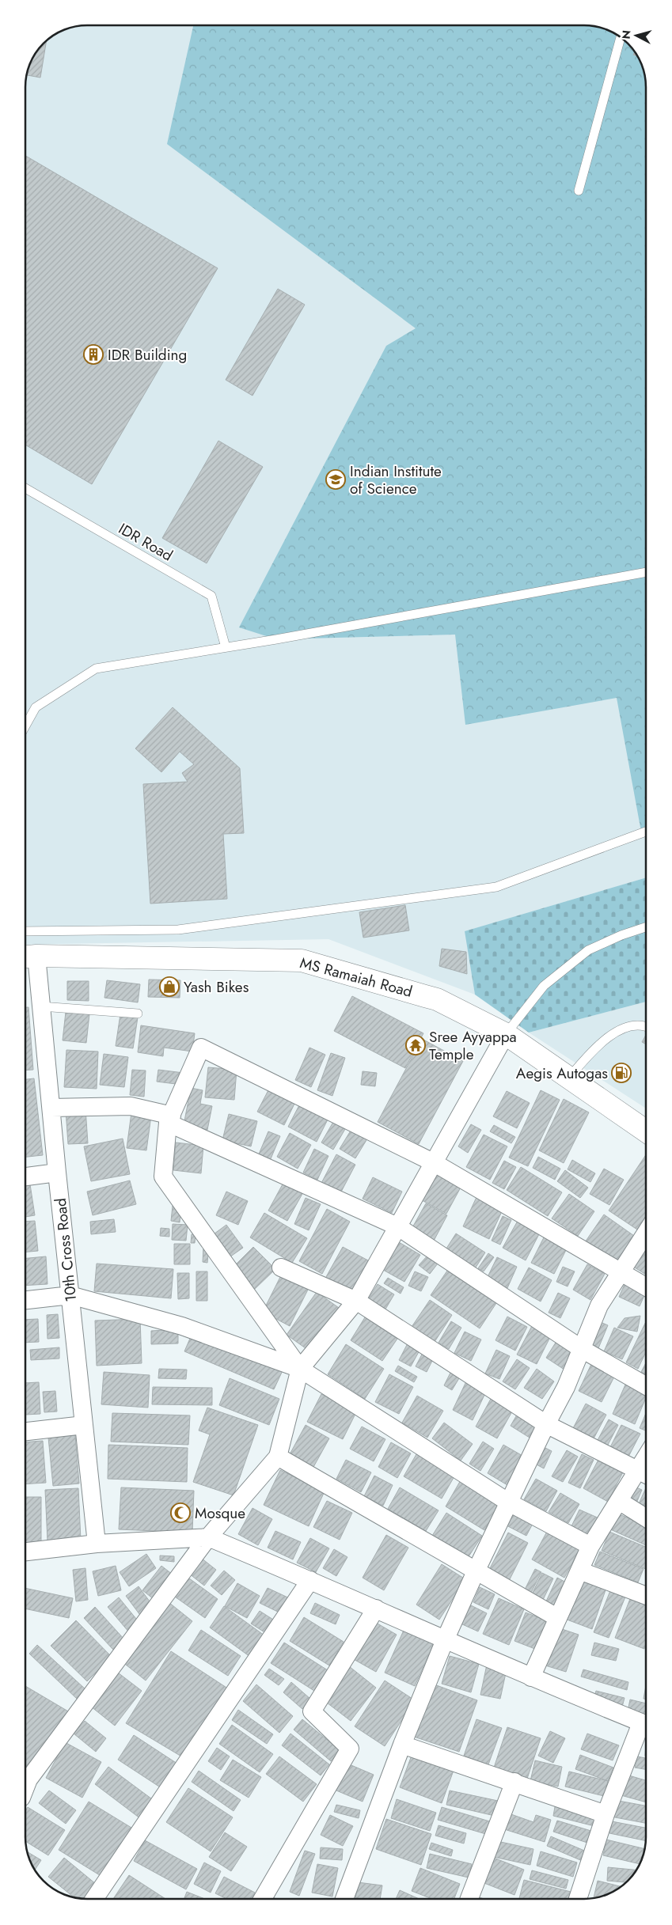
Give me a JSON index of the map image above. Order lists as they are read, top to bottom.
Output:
{
  "streets": {
    "main road": ["MS Ramaiah Road"],
    "street": ["10th Cross Road"],
    "lane": ["IDR Road"]
  },
  "crossings": [
    ["MS Ramaiah Road", "10th Cross Road"]
  ],
  "places": {
    "building": ["IDR Building"],
    "school or university": ["Indian Institute of Science"],
    "shop": ["Yash Bikes"],
    "temple": ["Sree Ayyappa Temple"],
    "fuel station": ["Aegis Autogas"],
    "mosque": ["Mosque"]
  },
  "north": "left"
}
